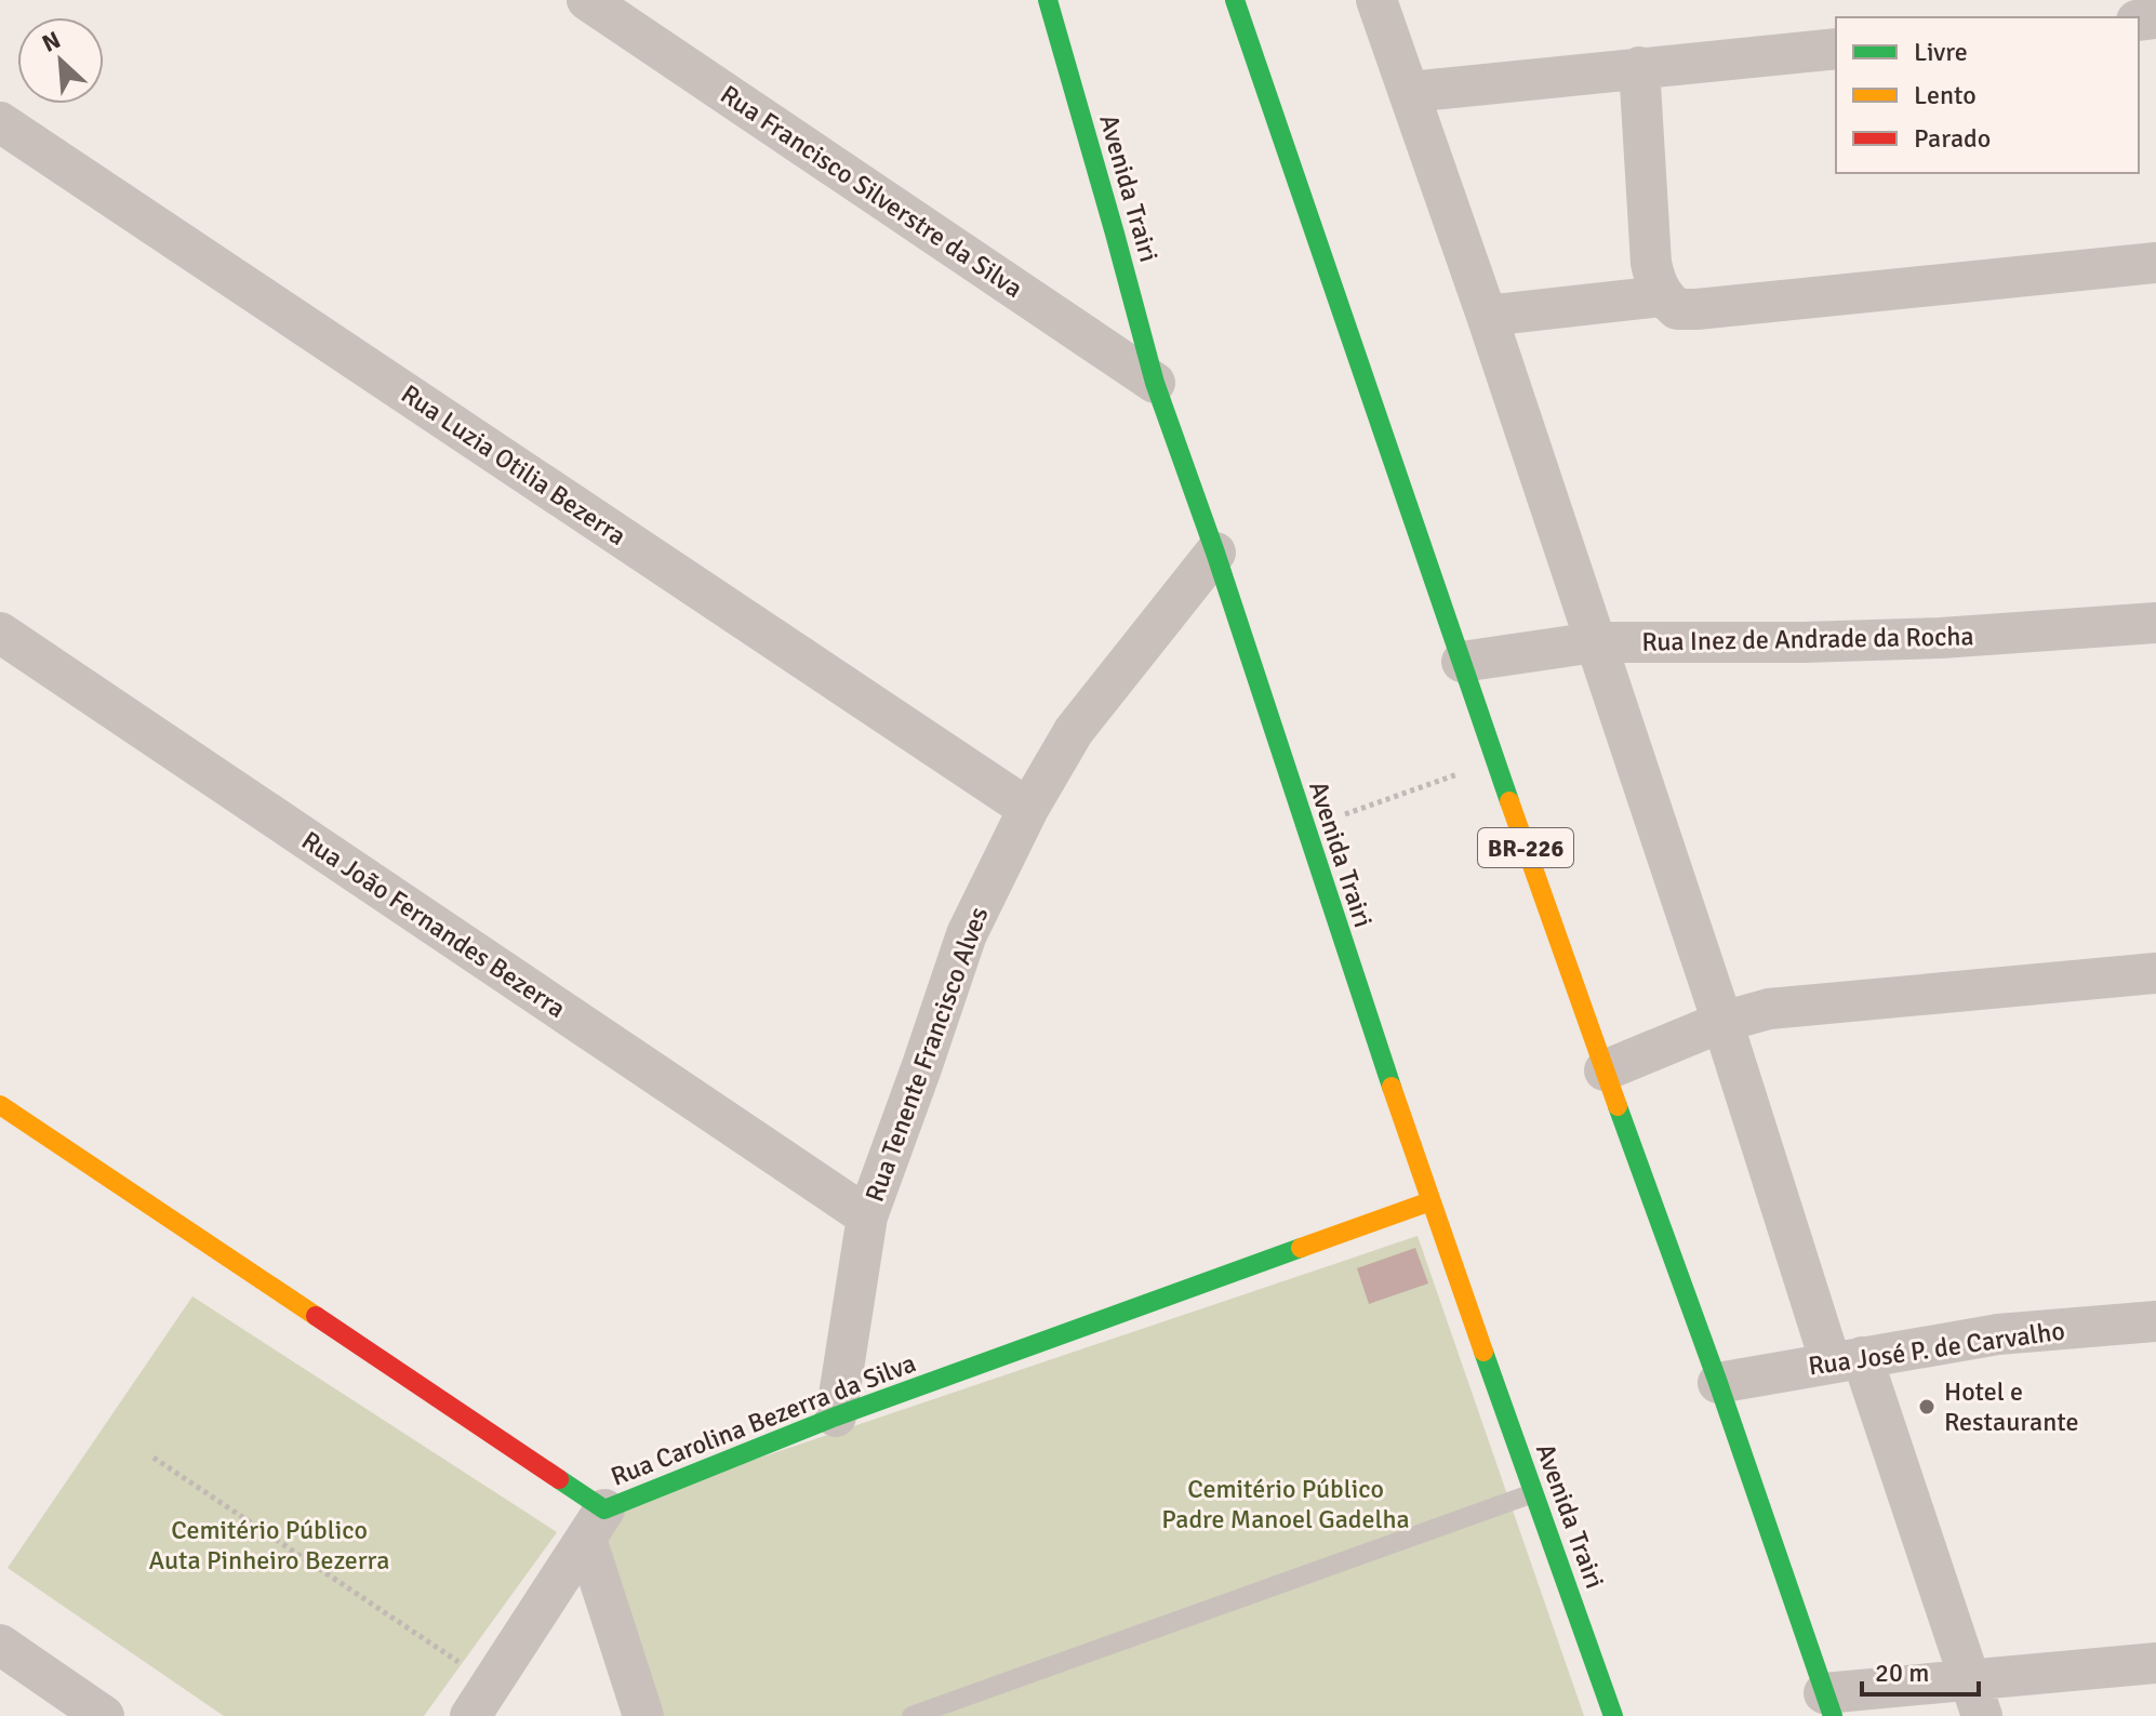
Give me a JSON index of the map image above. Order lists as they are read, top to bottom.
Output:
{
  "streets": {
    "main road": ["Avenida Trairi", "BR-226", "Rua Carolina Bezerra da Silva"],
    "street": [
      "Rua Francisco Silverstre da Silva",
      "Rua Luzia Otilia Bezerra",
      "Rua Inez de Andrade da Rocha",
      "Rua João Fernandes Bezerra",
      "Rua Tenente Francisco Alves",
      "Rua José P. de Carvalho"
    ]
  },
  "crossings": [
    ["Avenida Trairi", "Rua Francisco Silverstre da Silva"],
    ["Avenida Trairi", "Rua Tenente Francisco Alves"],
    ["Avenida Trairi", "Rua Carolina Bezerra da Silva"],
    ["Rua Luzia Otilia Bezerra", "Rua Tenente Francisco Alves"],
    ["Rua Inez de Andrade da Rocha", "BR-226"],
    ["BR-226", "Rua José P. de Carvalho"],
    ["Rua João Fernandes Bezerra", "Rua Tenente Francisco Alves"],
    ["Rua Tenente Francisco Alves", "Rua Carolina Bezerra da Silva"]
  ],
  "parks": ["Cemitério Público Padre Manoel Gadelha", "Cemitério Público Auta Pinheiro Bezerra"],
  "places": ["Hotel e Restaurante"],
  "legend": ["Livre", "Lento", "Parado"],
  "scale_bar": "20 m",
  "north": "top left"
}
